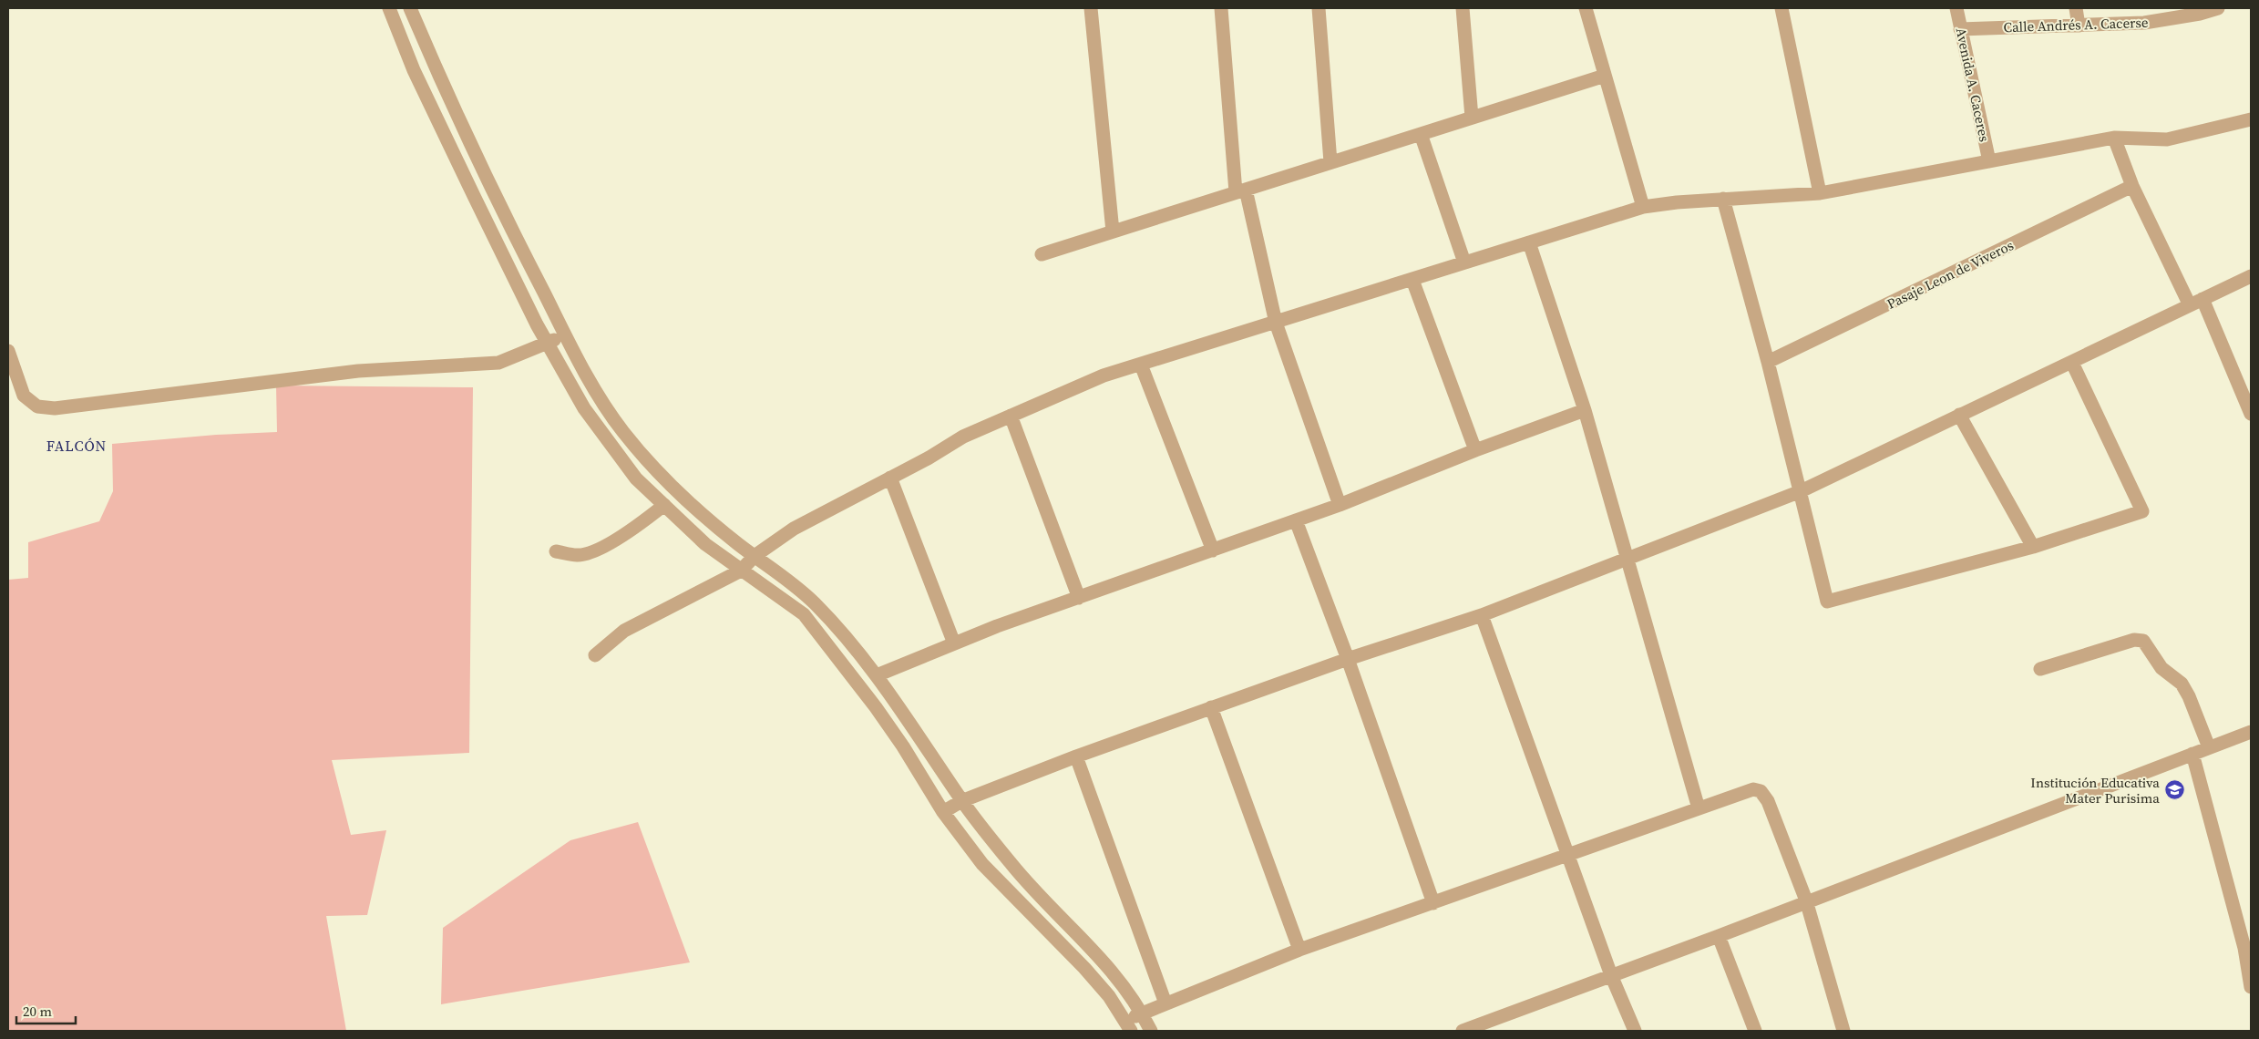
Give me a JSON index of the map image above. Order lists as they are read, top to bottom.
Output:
{
  "streets": {
    "street": ["Calle Andrés A. Cacerse", "Avenida A. Caceres", "Pasaje Leon de Viveros"]
  },
  "crossings": [
    ["Calle Andrés A. Cacerse", "Avenida A. Caceres"]
  ],
  "districts": ["FALCÓN"],
  "places": {
    "school or university": ["Institución Educativa Mater Purisima"]
  },
  "scale_bar": "20 m"
}
